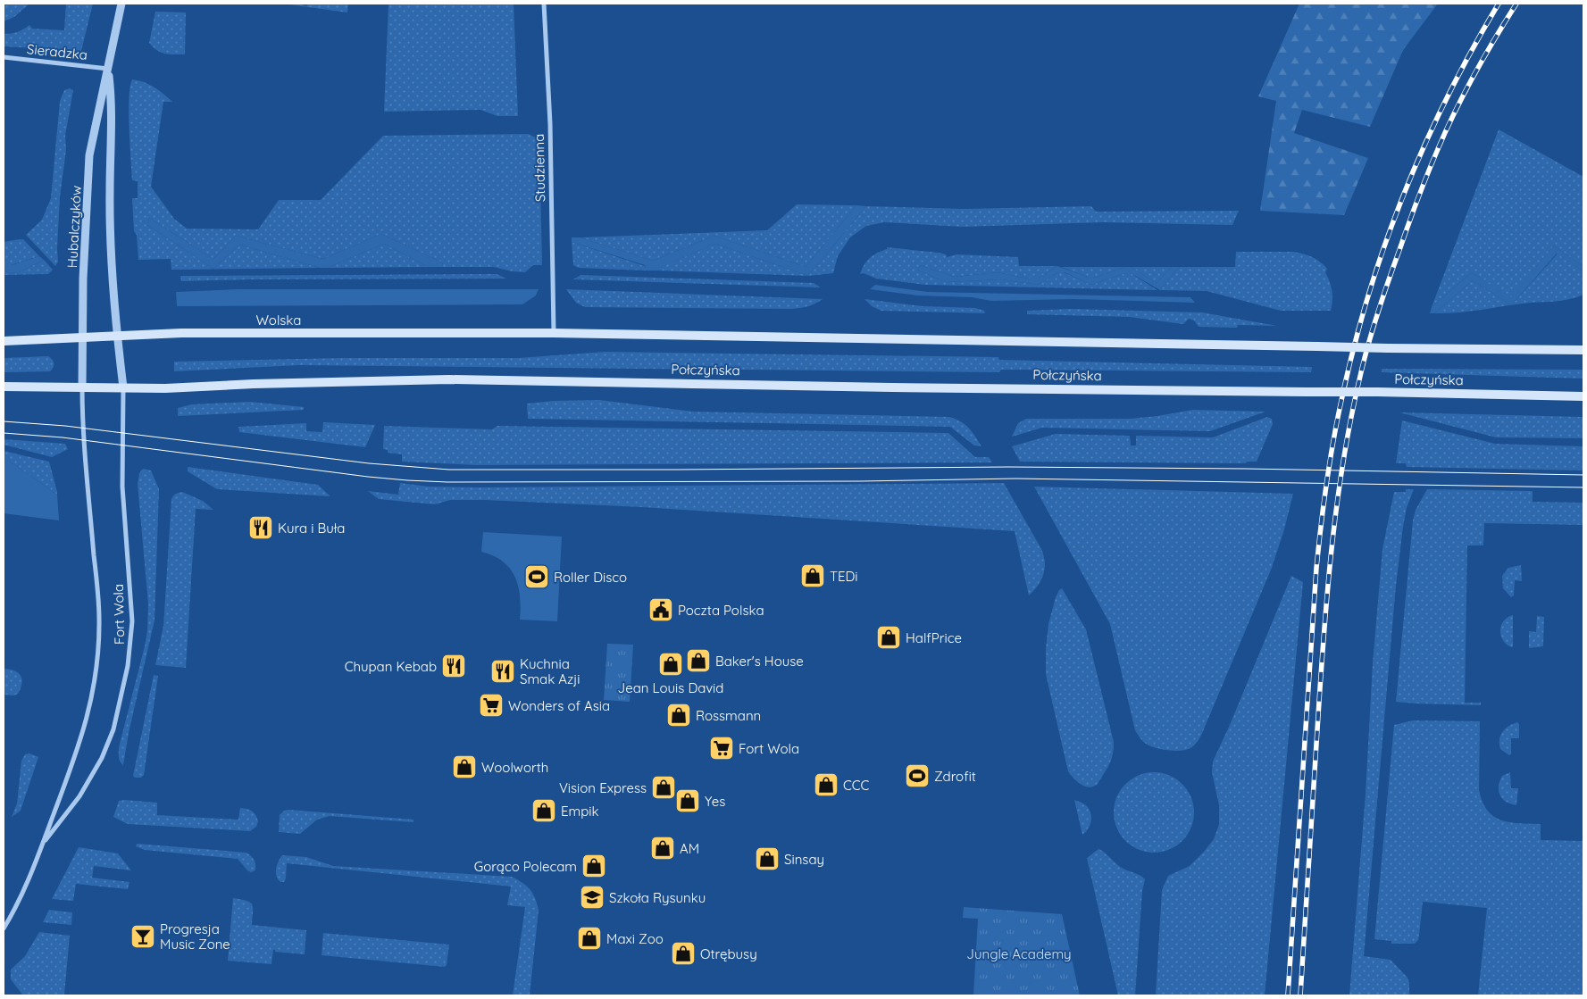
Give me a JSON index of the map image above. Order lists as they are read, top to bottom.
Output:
{
  "streets": {
    "main road": ["Wolska", "Połczyńska"],
    "street": [
      "Sieradzka",
      "Studzienna",
      "Hubalczyków",
      "Fort Wola"
    ]
  },
  "crossings": [
    ["Sieradzka", "Hubalczyków"],
    ["Studzienna", "Wolska"],
    ["Hubalczyków", "Wolska"],
    ["Hubalczyków", "Połczyńska"],
    ["Hubalczyków", "Fort Wola"],
    ["Połczyńska", "Fort Wola"]
  ],
  "parks": ["Jungle Academy"],
  "places": {
    "restaurant": ["Kura i Buła", "Chupan Kebab", "Kuchnia Smak Azji"],
    "shop": [
      "TEDi",
      "HalfPrice",
      "Baker's House",
      "Jean Louis David",
      "Rossmann",
      "Woolworth",
      "CCC",
      "Vision Express",
      "Yes",
      "Empik",
      "AM",
      "Sinsay",
      "Gorąco Polecam",
      "Maxi Zoo",
      "Otrębusy"
    ],
    "sports": ["Roller Disco", "Zdrofit"],
    "public building": ["Poczta Polska"],
    "supermarket": ["Wonders of Asia", "Fort Wola"],
    "school or university": ["Szkoła Rysunku"],
    "bar": ["Progresja Music Zone"]
  }
}
